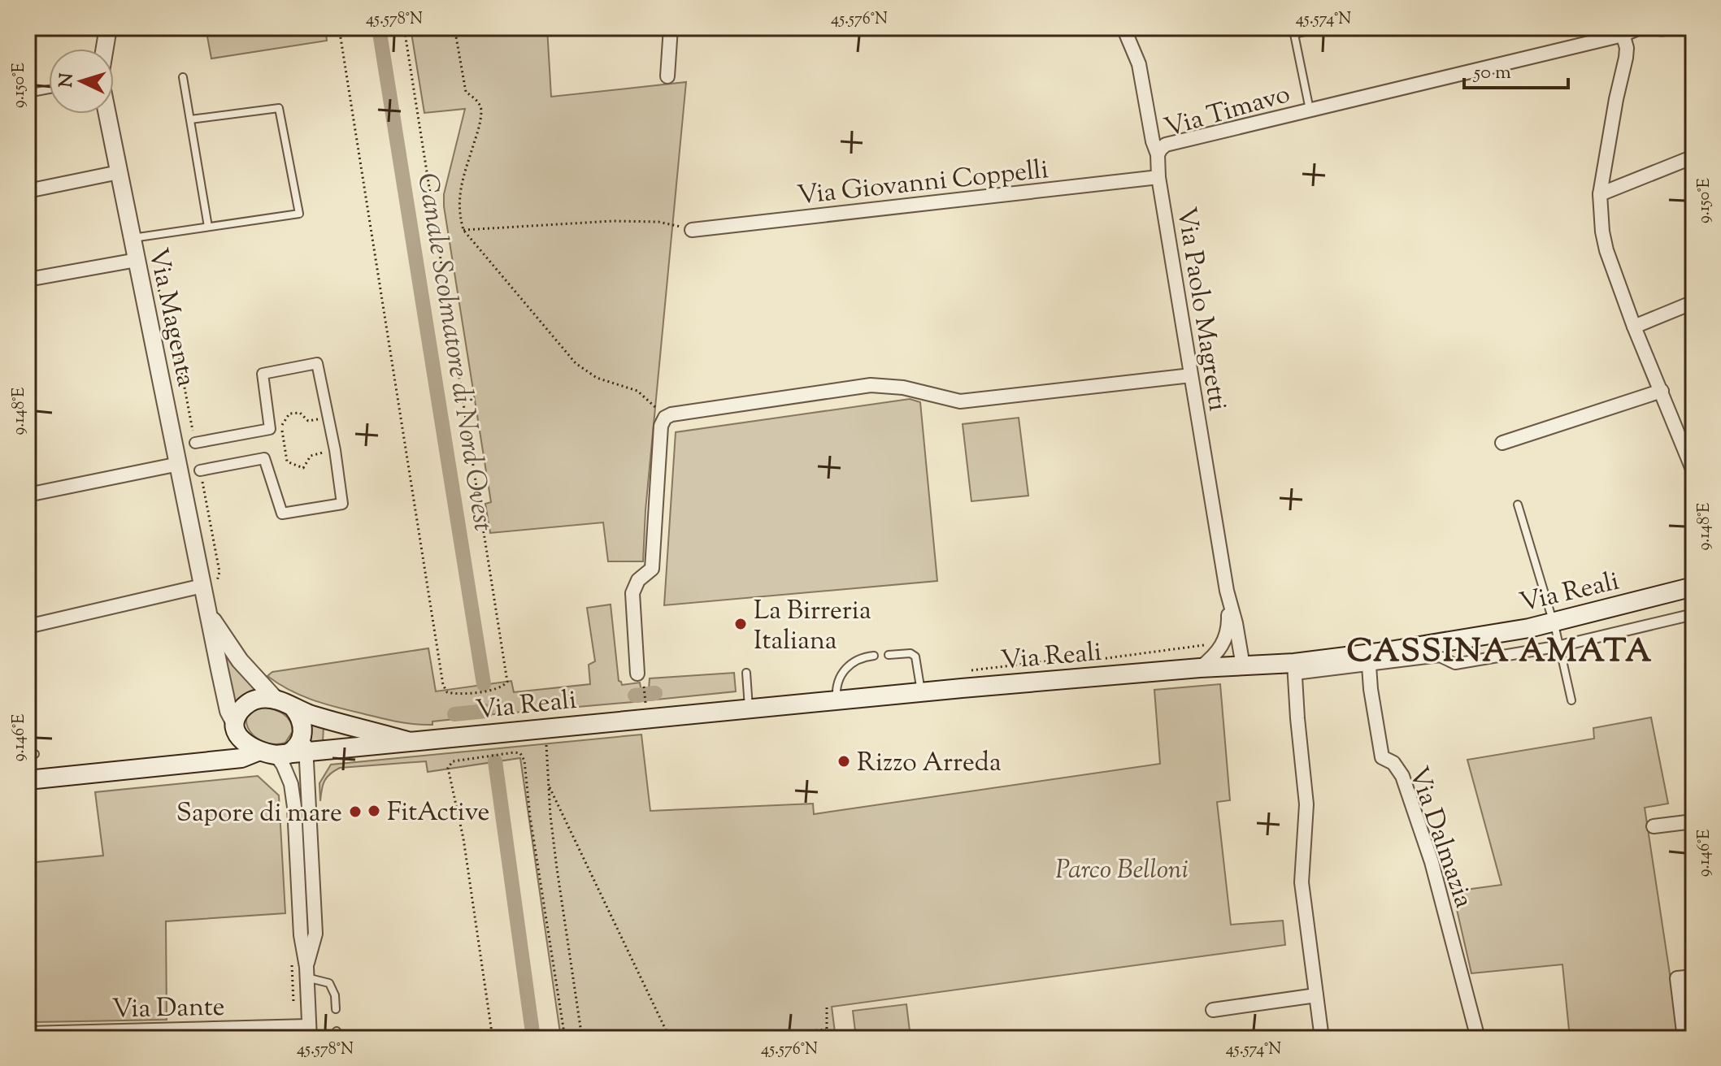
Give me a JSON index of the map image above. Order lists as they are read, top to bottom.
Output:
{
  "streets": {
    "main road": ["Via Reali"],
    "street": [
      "Via Timavo",
      "Via Giovanni Coppelli",
      "Via Paolo Magretti",
      "Via Magenta",
      "Via Dalmazia",
      "Via Dante"
    ]
  },
  "crossings": [
    ["Via Timavo", "Via Paolo Magretti"],
    ["Via Giovanni Coppelli", "Via Paolo Magretti"],
    ["Via Paolo Magretti", "Via Reali"],
    ["Via Magenta", "Via Reali"],
    ["Via Reali", "Via Dalmazia"]
  ],
  "districts": ["CASSINA AMATA"],
  "water": ["Canale Scolmatore di Nord Ovest"],
  "parks": ["Parco Belloni"],
  "places": [
    "La Birreria Italiana",
    "Rizzo Arreda",
    "FitActive",
    "Sapore di mare"
  ],
  "scale_bar": "50 m",
  "north": "left",
  "coordinates": [
    "45.578°N",
    "45.576°N",
    "45.574°N",
    "9.150°E",
    "9.148°E",
    "9.146°E"
  ]
}
